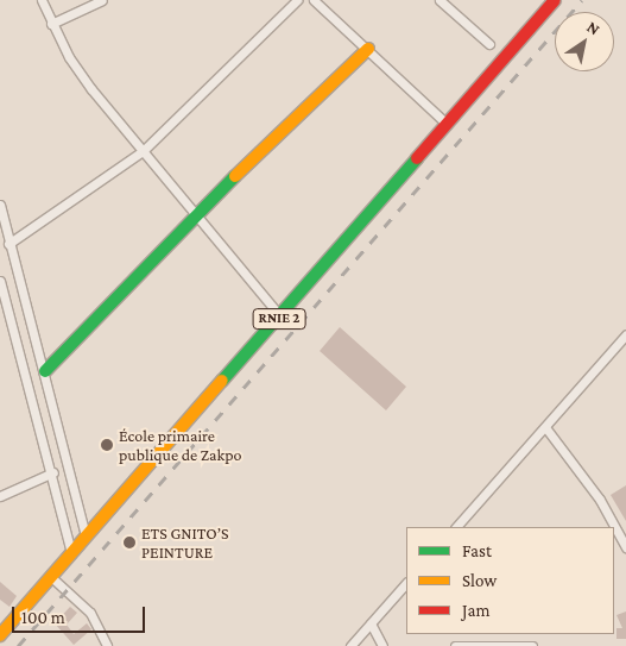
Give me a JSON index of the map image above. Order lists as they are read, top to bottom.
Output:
{
  "streets": {
    "main road": ["RNIE 2"]
  },
  "places": ["École primaire publique de Zakpo", "ETS GNITO’S PEINTURE"],
  "legend": ["Fast", "Slow", "Jam"],
  "scale_bar": "100 m",
  "north": "top right"
}
